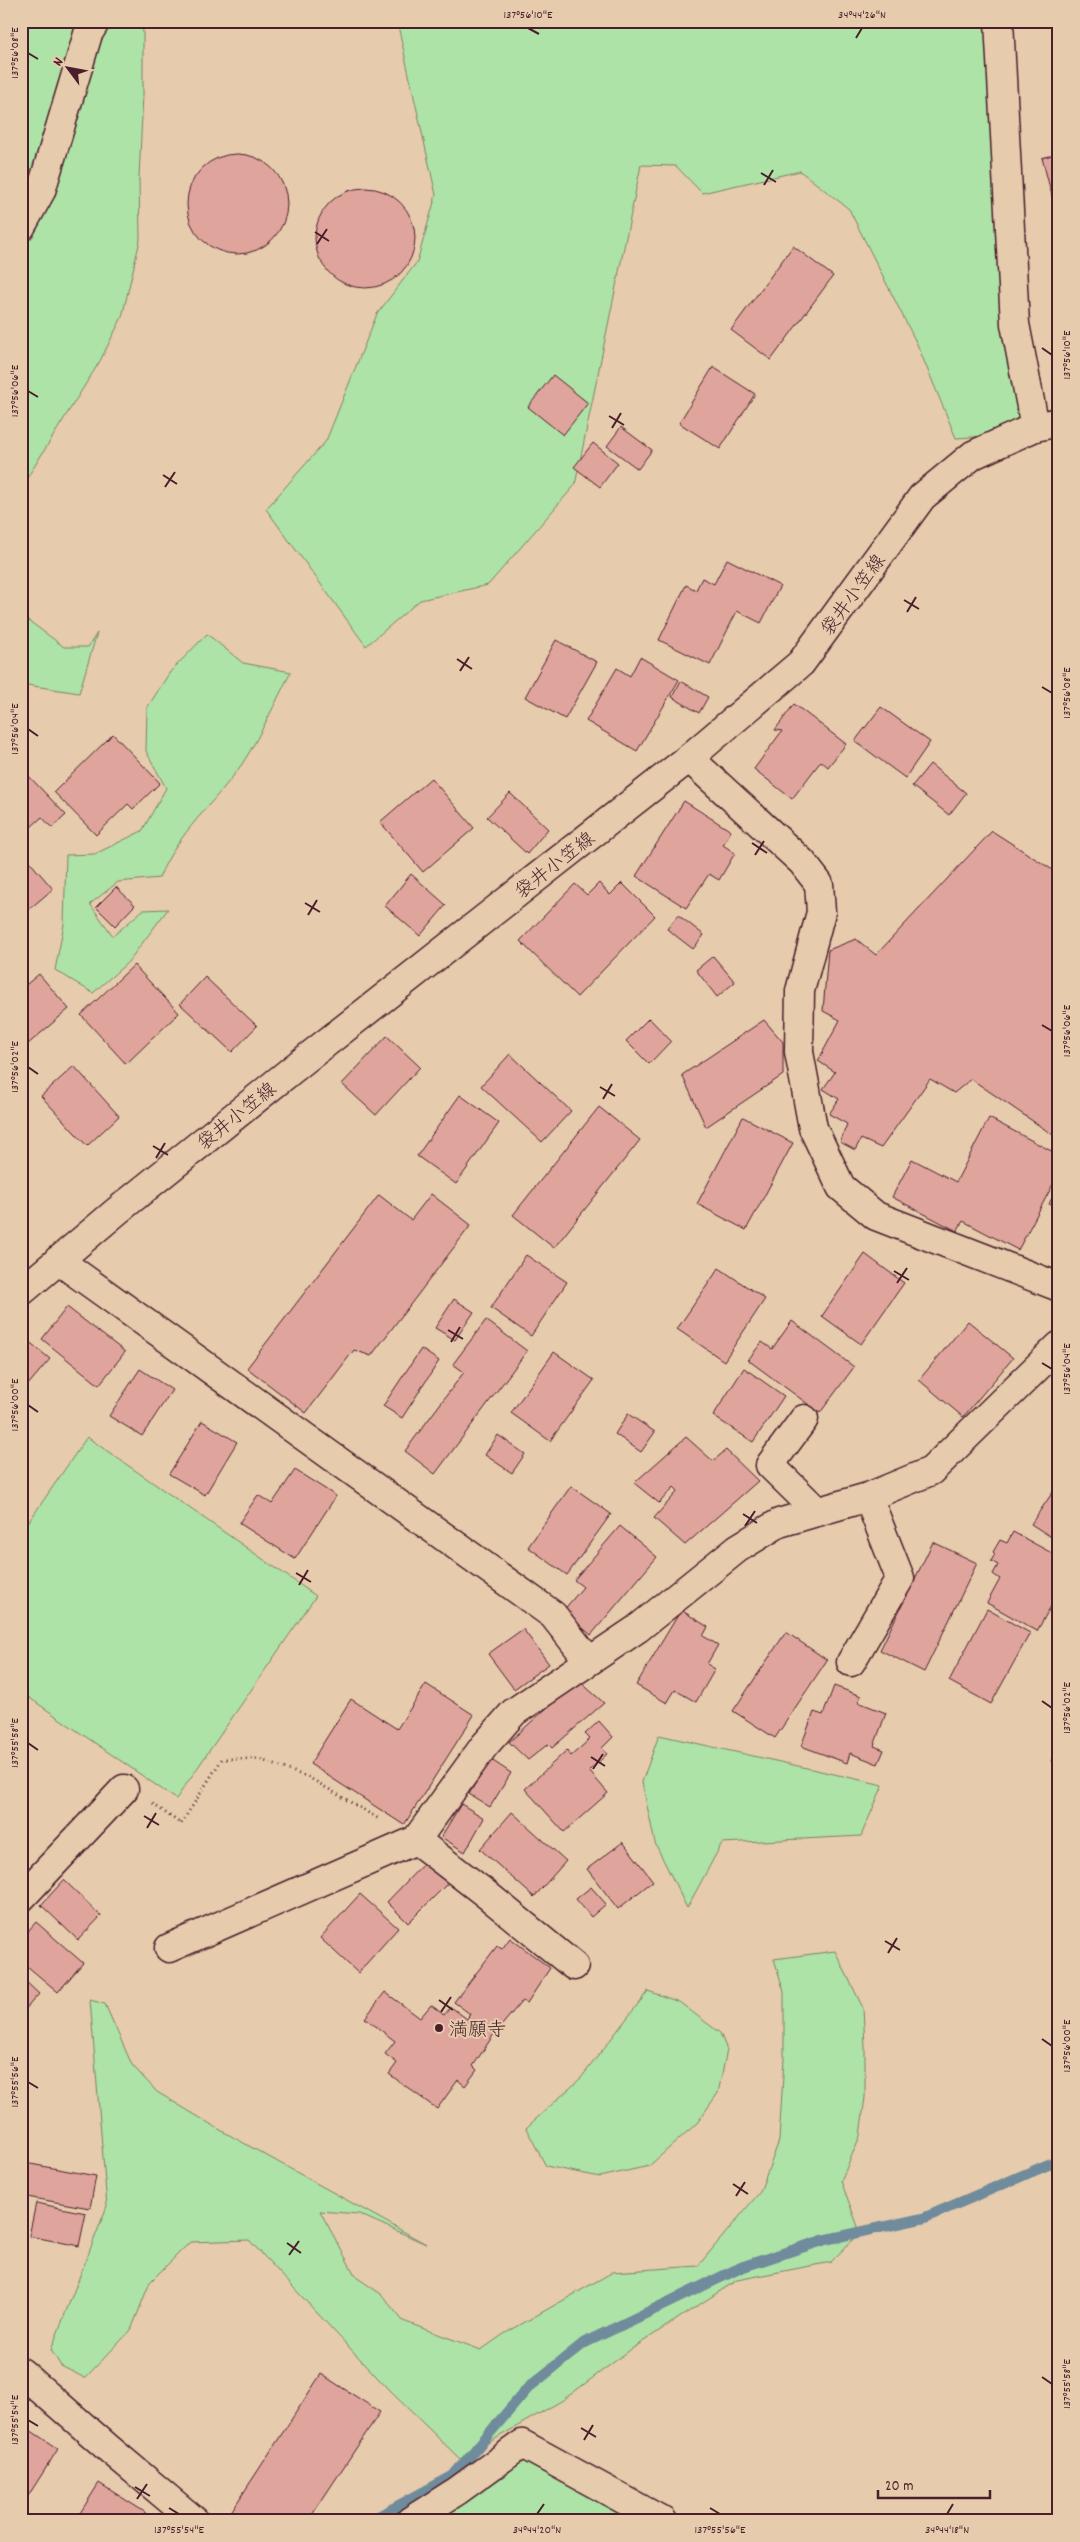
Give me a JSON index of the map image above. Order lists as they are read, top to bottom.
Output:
{
  "streets": {
    "street": ["袋井小笠線"]
  },
  "places": ["満願寺"],
  "scale_bar": "20 m",
  "north": "top left",
  "coordinates": [
    "137°56'10\"E",
    "34°44'26\"N",
    "137°56'08\"E",
    "137°56'06\"E",
    "137°56'04\"E",
    "137°56'02\"E",
    "137°56'00\"E",
    "137°55'58\"E",
    "137°55'56\"E",
    "137°55'54\"E",
    "34°44'20\"N",
    "34°44'18\"N"
  ]
}
